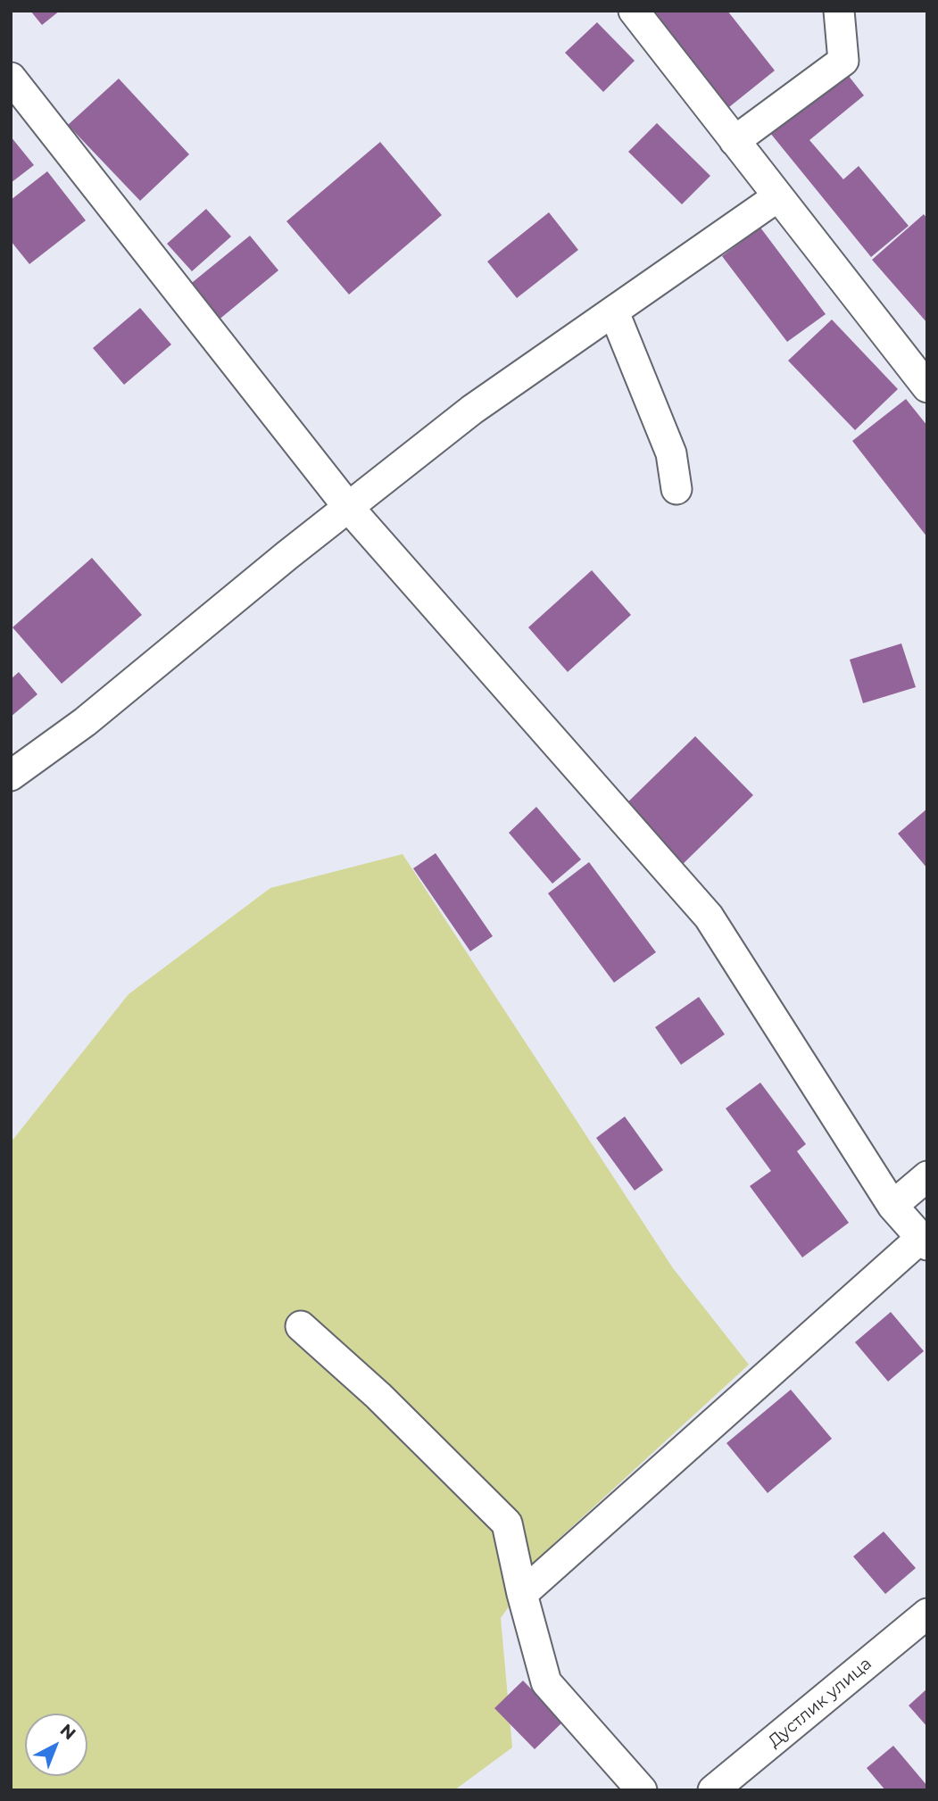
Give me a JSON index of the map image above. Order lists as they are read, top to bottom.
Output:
{
  "streets": {
    "street": ["Дустлик улица"]
  },
  "north": "top right"
}
